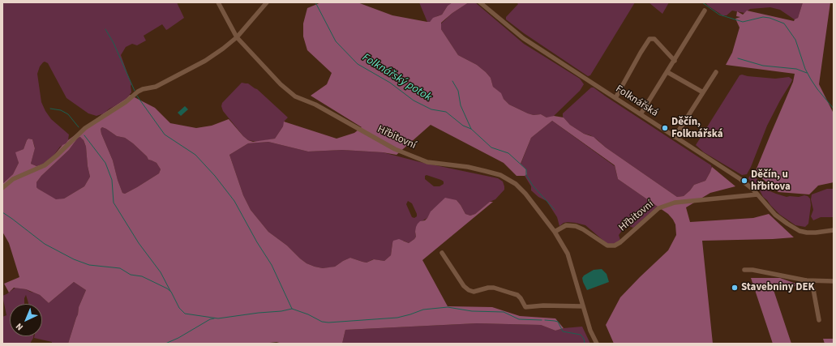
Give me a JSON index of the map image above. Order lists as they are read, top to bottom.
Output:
{
  "streets": {
    "street": ["Folknářská", "Hřbitovní"]
  },
  "crossings": [
    ["Folknářská", "Hřbitovní"]
  ],
  "water": ["Folknářský potok"],
  "places": ["Děčín, Folknářská", "Děčín, u hřbitova", "Stavebniny DEK"],
  "north": "bottom left"
}
